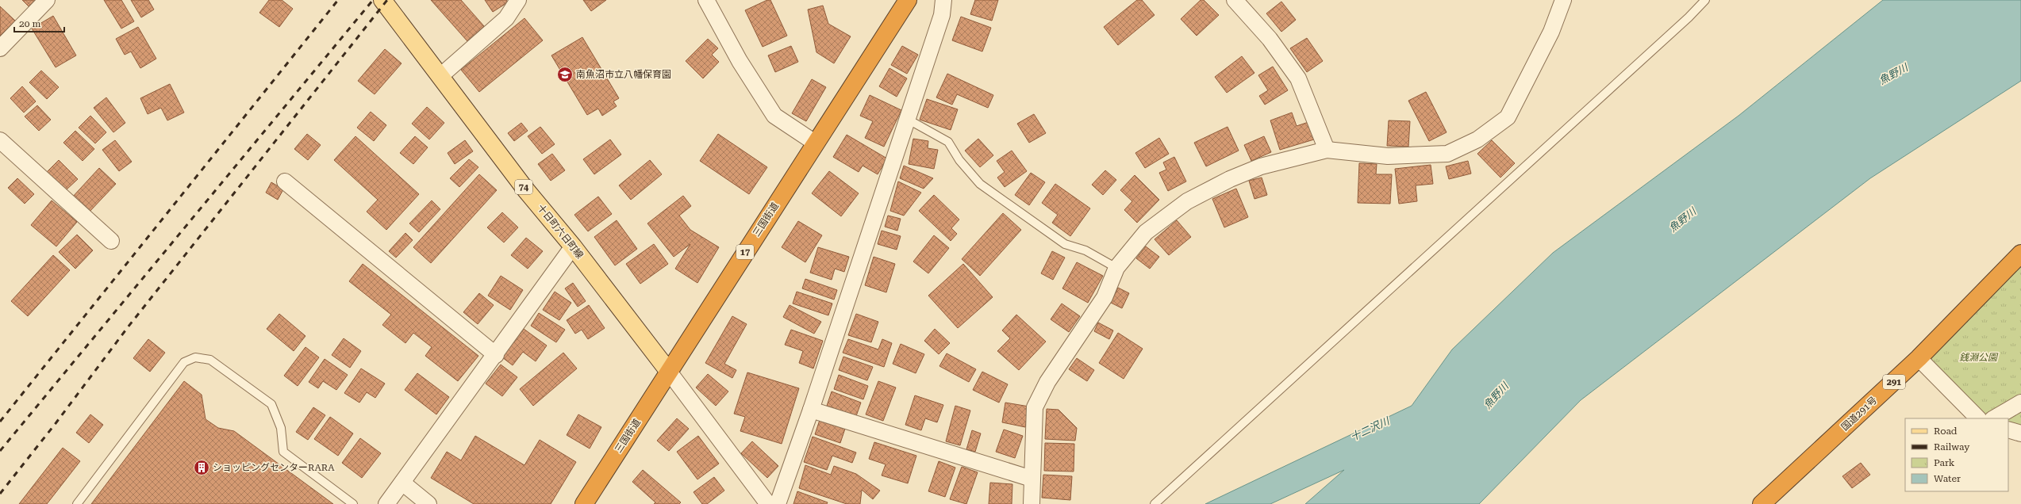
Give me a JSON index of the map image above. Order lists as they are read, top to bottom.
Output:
{
  "streets": {
    "highway": [
      "三国街道",
      "17",
      "291",
      "国道291号"
    ],
    "main road": ["74", "十日町六日町線"]
  },
  "crossings": [
    ["三国街道", "十日町六日町線"]
  ],
  "water": ["魚野川", "十二沢川"],
  "parks": ["銭淵公園"],
  "places": {
    "school or university": ["南魚沼市立八幡保育園"],
    "building": ["ショッピングセンターRARA"]
  },
  "legend": [
    "Road",
    "Railway",
    "Park",
    "Water"
  ],
  "scale_bar": "20 m"
}
